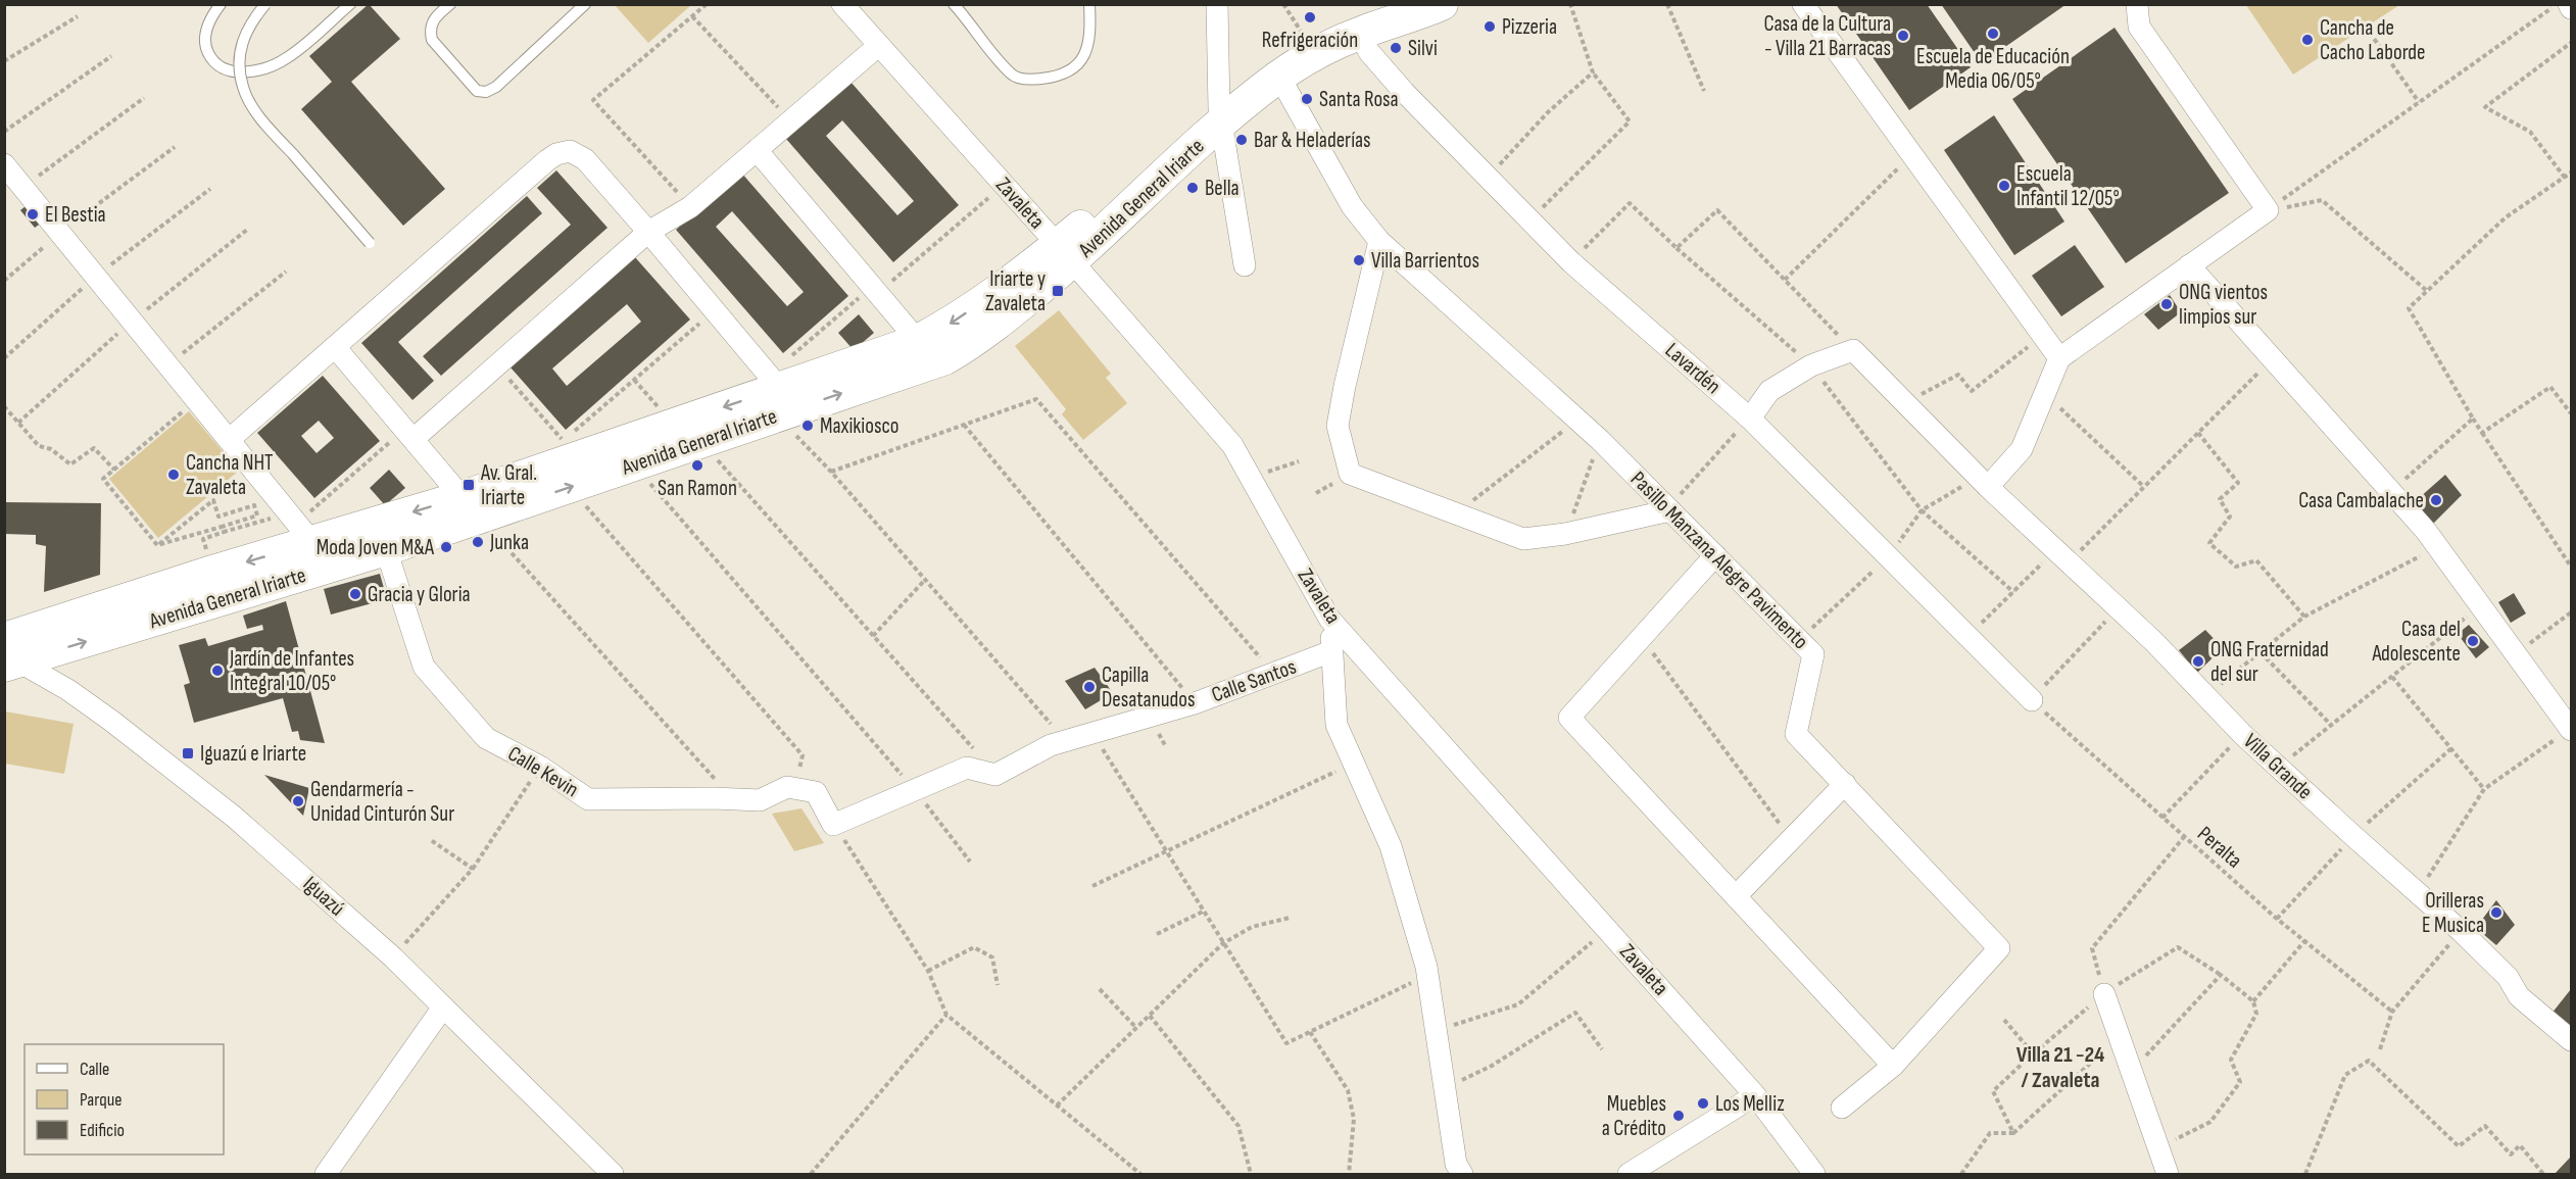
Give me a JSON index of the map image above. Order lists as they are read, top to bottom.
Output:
{
  "streets": {
    "main road": ["Avenida General Iriarte"],
    "street": [
      "Zavaleta",
      "Lavardén",
      "Pasillo Manzana Alegre Pavimento",
      "Calle Santos",
      "Villa Grande",
      "Calle Kevin",
      "Iguazú"
    ],
    "path": ["Peralta"]
  },
  "crossings": [
    ["Avenida General Iriarte", "Zavaleta"],
    ["Avenida General Iriarte", "Lavardén"],
    ["Avenida General Iriarte", "Pasillo Manzana Alegre Pavimento"],
    ["Avenida General Iriarte", "Calle Kevin"],
    ["Avenida General Iriarte", "Iguazú"],
    ["Lavardén", "Peralta"]
  ],
  "districts": ["Villa 21 -24 / Zavaleta"],
  "places": {
    "other": [
      "Refrigeración",
      "Pizzeria",
      "Escuela de Educación Media 06/05°",
      "Casa de la Cultura - Villa 21 Barracas",
      "Cancha de Cacho Laborde",
      "Silvi",
      "Santa Rosa",
      "Bar & Heladerías",
      "Escuela Infantil 12/05°",
      "Bella",
      "El Bestia",
      "Villa Barrientos",
      "ONG vientos limpios sur",
      "Maxikiosco",
      "San Ramon",
      "Cancha NHT Zavaleta",
      "Casa Cambalache",
      "Junka",
      "Moda Joven M&A",
      "Gracia y Gloria",
      "Casa del Adolescente",
      "ONG Fraternidad del sur",
      "Jardín de Infantes Integral 10/05°",
      "Capilla Desatanudos",
      "Gendarmería - Unidad Cinturón Sur",
      "Orilleras E Musica",
      "Los Melliz",
      "Muebles a Crédito"
    ],
    "transit": ["Iriarte y Zavaleta", "Av. Gral. Iriarte", "Iguazú e Iriarte"]
  },
  "legend": ["Calle", "Parque", "Edificio"]
}
